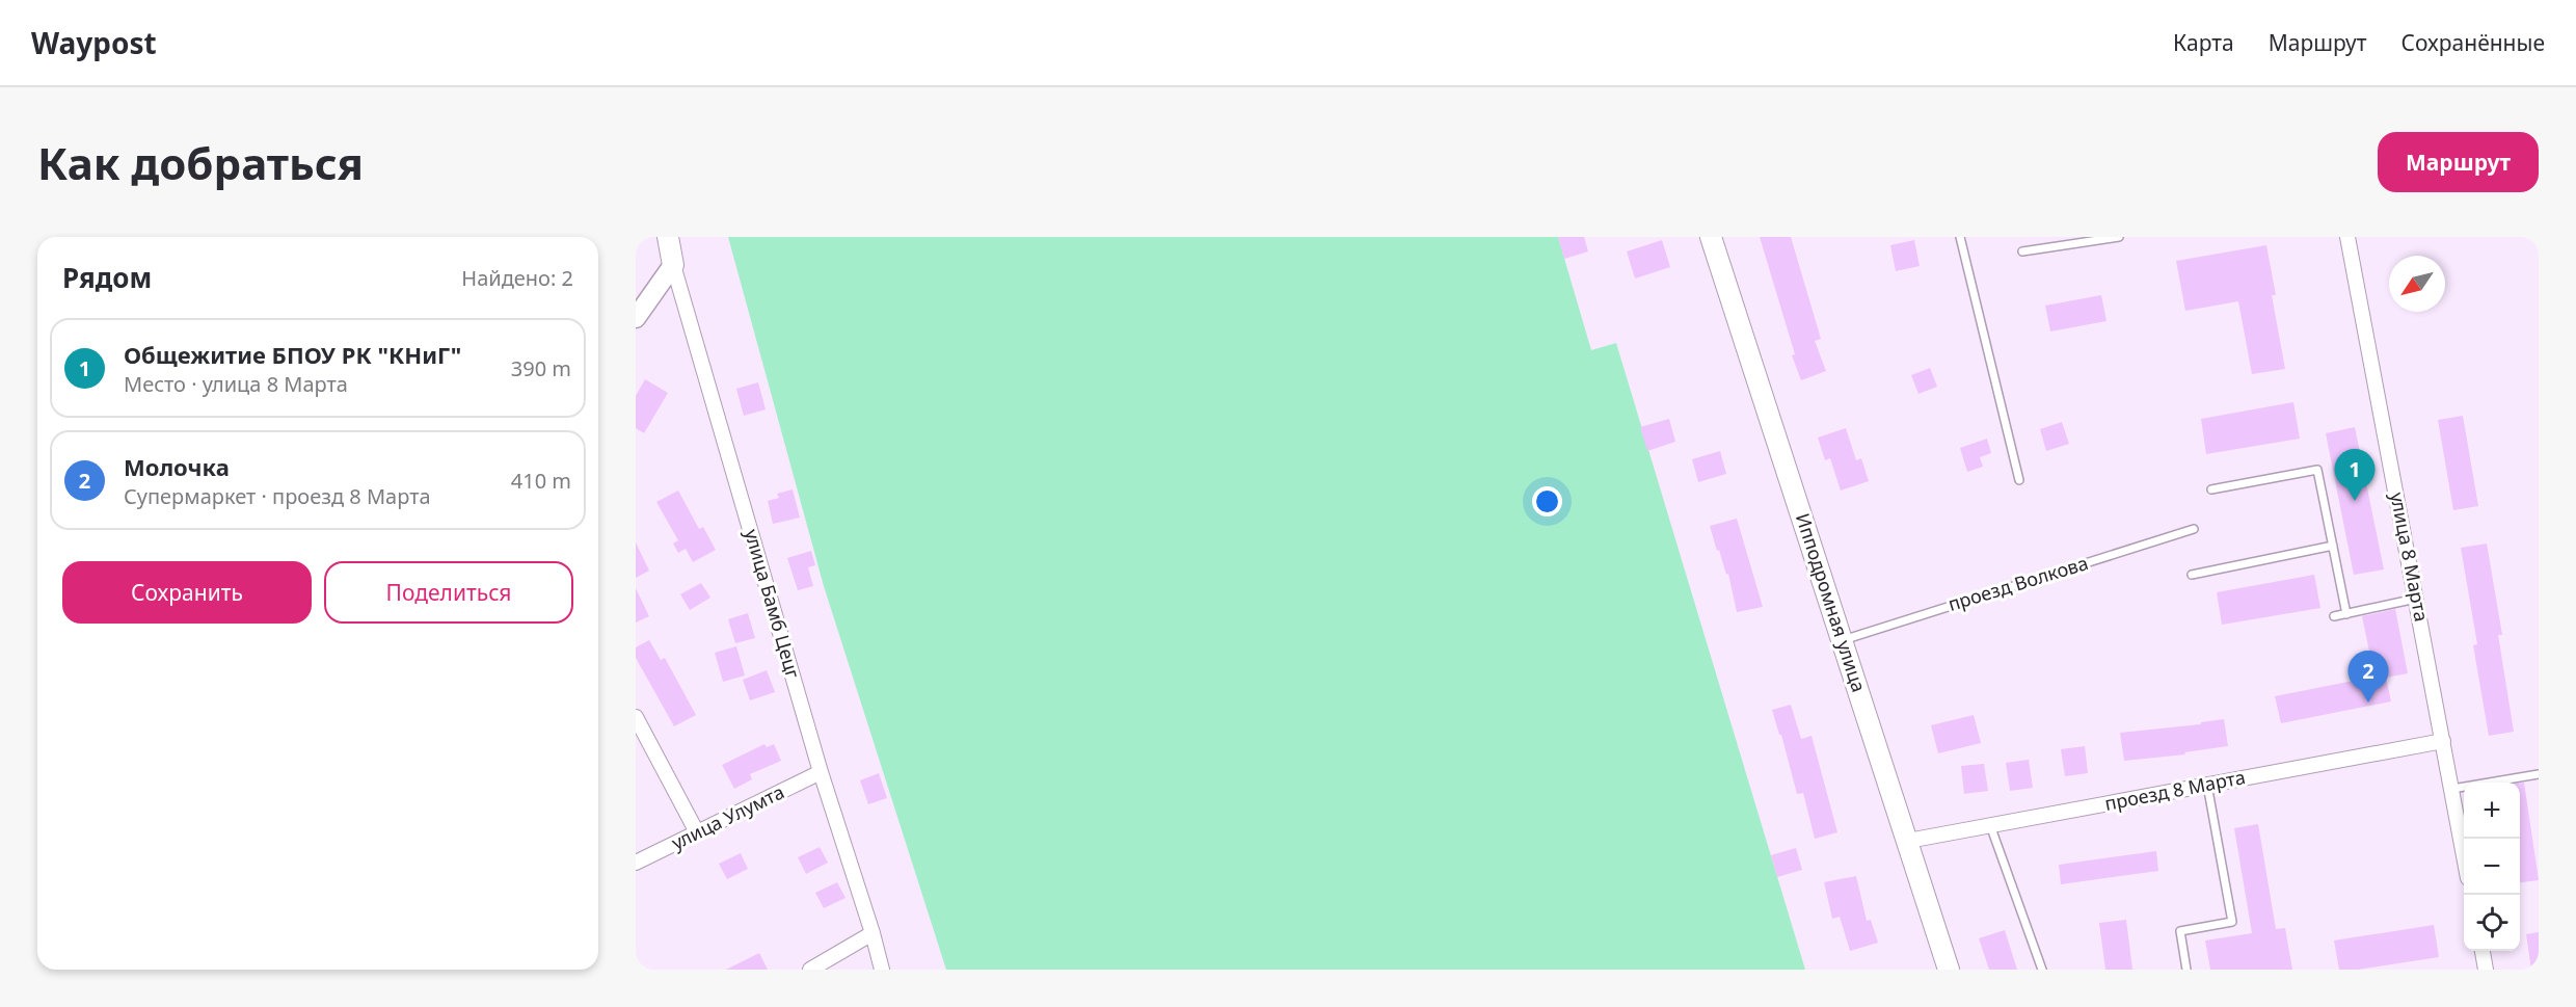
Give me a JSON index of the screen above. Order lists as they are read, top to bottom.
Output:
{
  "streets": {
    "main road": ["Ипподромная улица", "улица Бамб Цецг"],
    "street": ["улица 8 Марта", "проезд 8 Марта", "улица Улумта"],
    "lane": ["проезд Волкова"]
  },
  "crossings": [
    ["улица 8 Марта", "проезд 8 Марта"],
    ["проезд Волкова", "Ипподромная улица"],
    ["Ипподромная улица", "проезд 8 Марта"],
    ["улица Бамб Цецг", "улица Улумта"]
  ],
  "north": "bottom left",
  "page": {
    "header": "Waypost",
    "nav": ["Карта", "Маршрут", "Сохранённые"],
    "buttons": [
      "Маршрут",
      ["Сохранить", "Поделиться"]
    ],
    "title": "Как добраться",
    "heading": ["Рядом", "Найдено: 2"],
    "list": [
      {
        "mark": "1",
        "name": "Общежитие БПОУ РК \"КНиГ\"",
        "note": "Место · улица 8 Марта",
        "value": "390 m"
      },
      {
        "mark": "2",
        "name": "Молочка",
        "note": "Супермаркет · проезд 8 Марта",
        "value": "410 m"
      }
    ],
    "pins": ["1", "2"],
    "map_buttons": ["+", "−"]
  }
}
